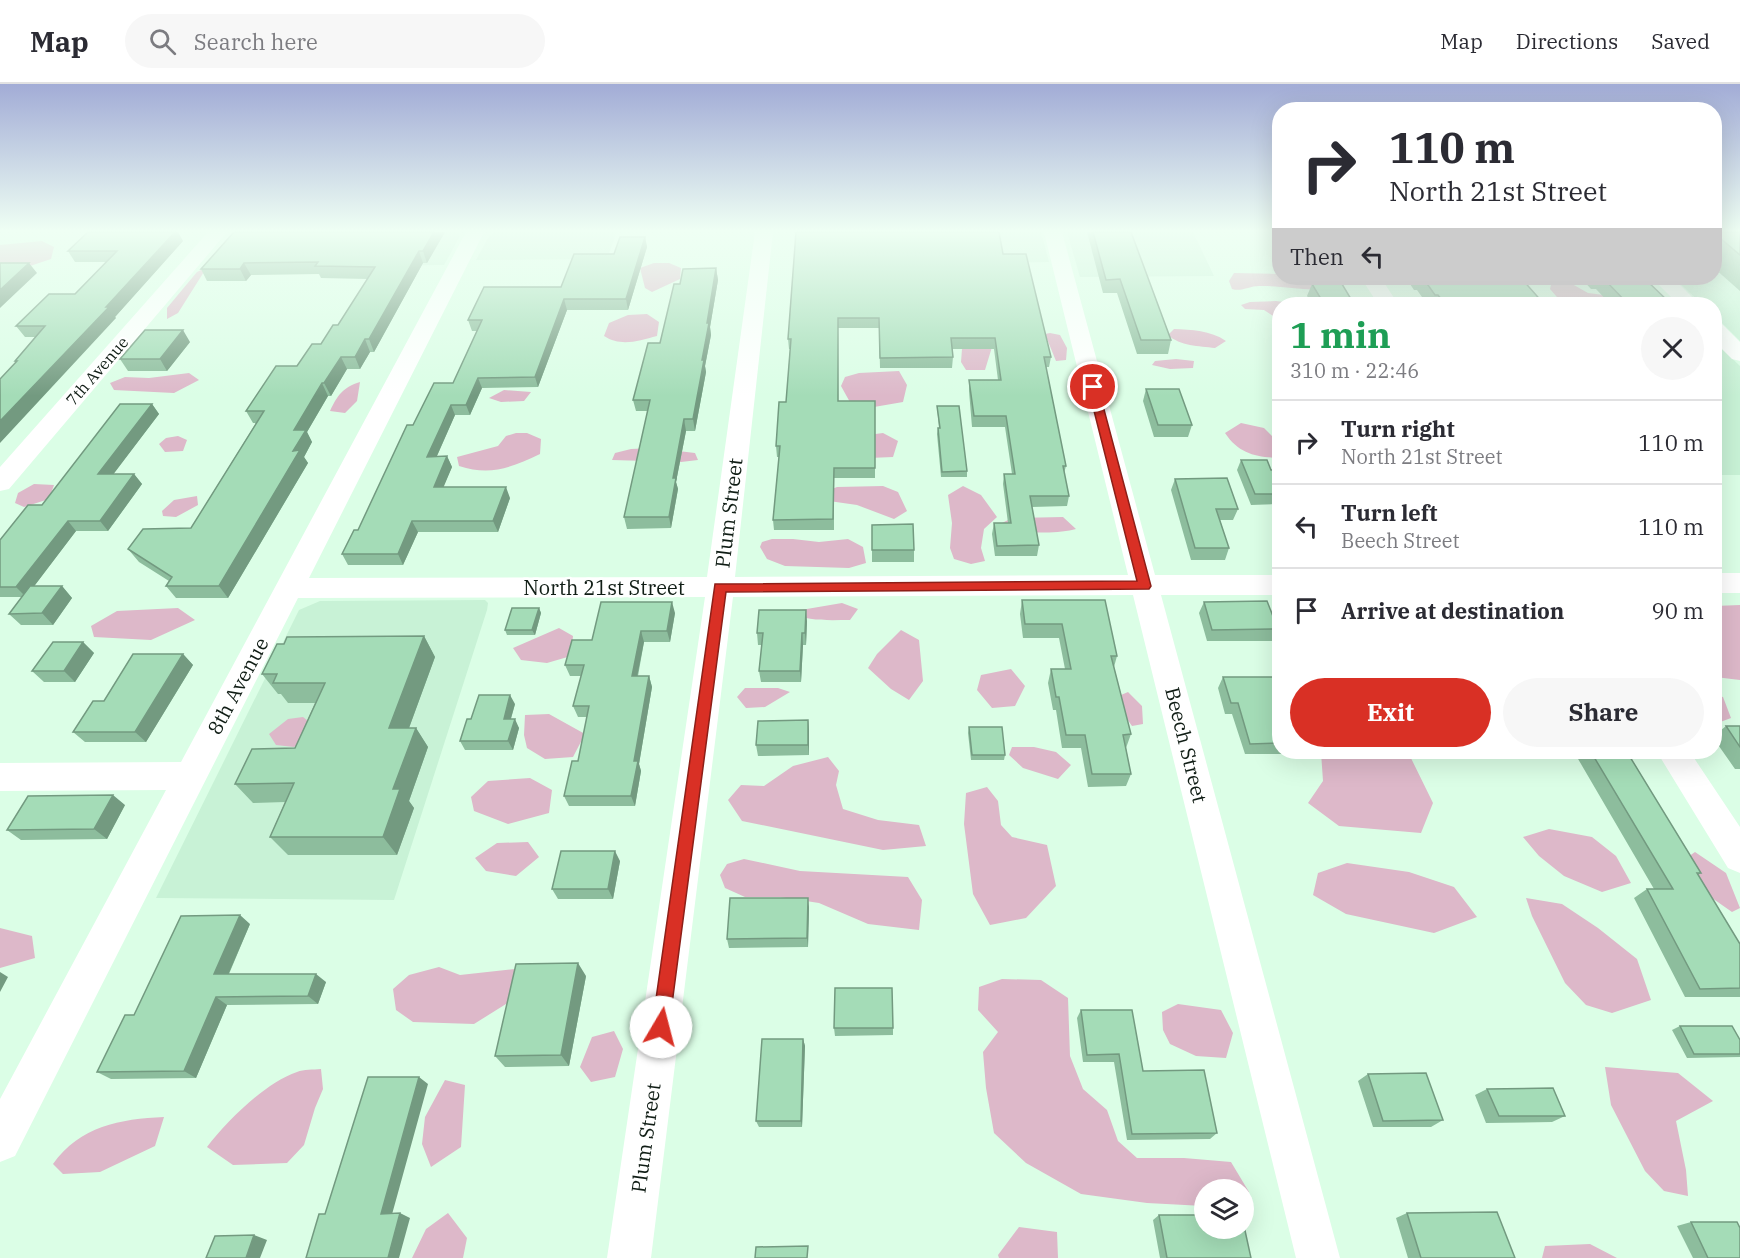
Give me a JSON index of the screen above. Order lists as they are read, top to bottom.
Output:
{
  "streets": {
    "street": [
      "7th Avenue",
      "Plum Street",
      "North 21st Street",
      "8th Avenue",
      "Beech Street"
    ]
  },
  "crossings": [
    ["Plum Street", "North 21st Street"],
    ["North 21st Street", "8th Avenue"],
    ["North 21st Street", "Beech Street"]
  ],
  "page": {
    "header": "Map",
    "search": "Search here",
    "nav": ["Map", "Directions", "Saved"],
    "turn": ["110 m", "North 21st Street"],
    "then": "Then",
    "heading": ["1 min", "310 m · 22:46"],
    "list": [
      {
        "name": "Turn right",
        "note": "North 21st Street",
        "value": "110 m"
      },
      {
        "name": "Turn left",
        "note": "Beech Street",
        "value": "110 m"
      },
      {
        "name": "Arrive at destination",
        "value": "90 m"
      }
    ],
    "buttons": ["Exit", "Share"]
  }
}
